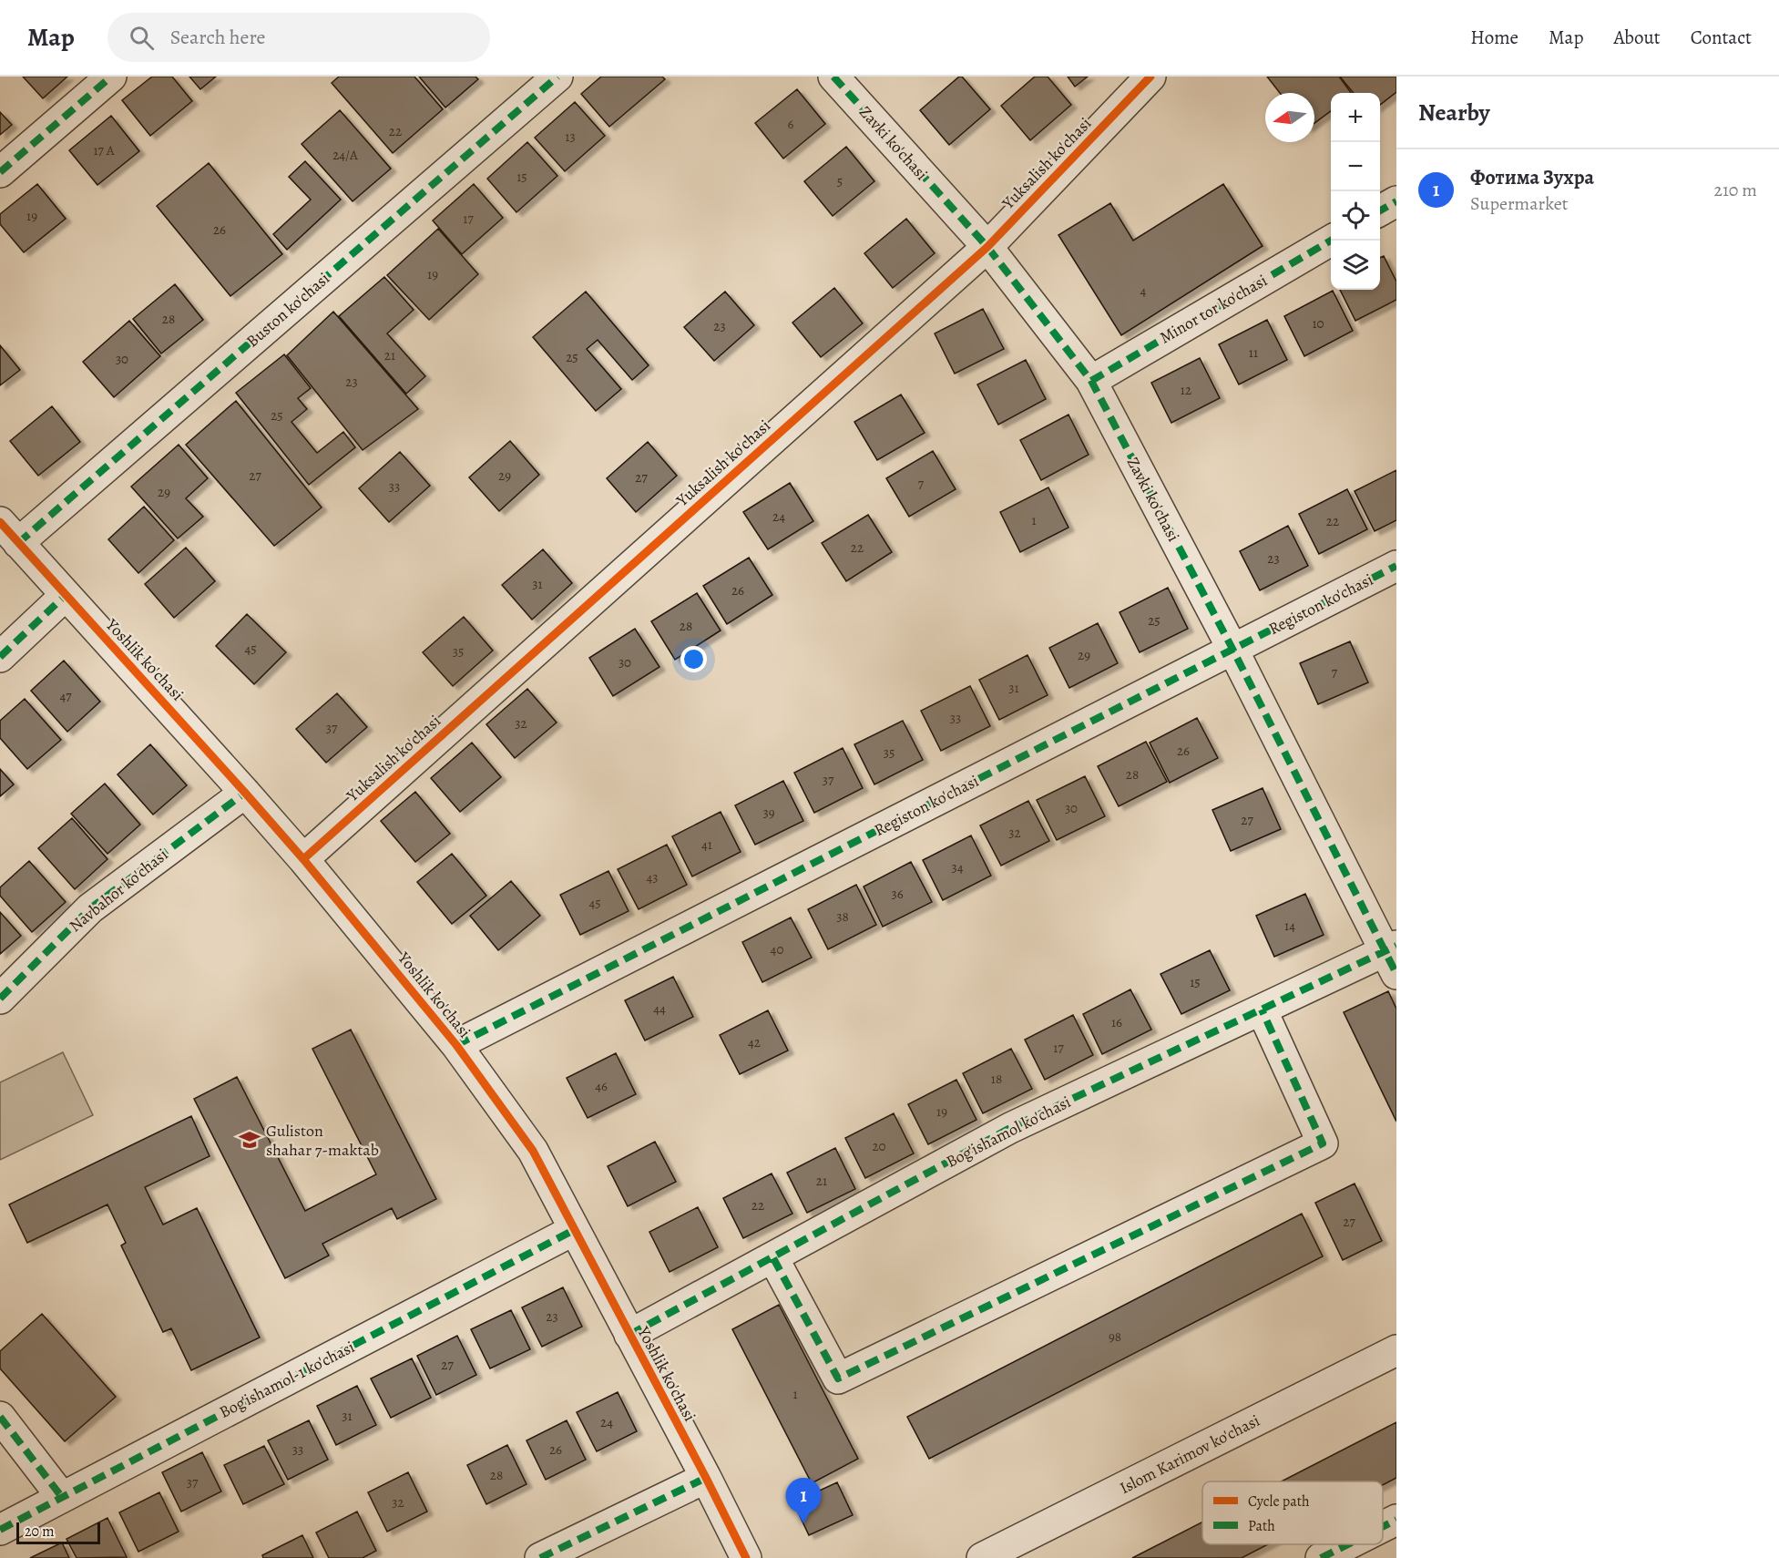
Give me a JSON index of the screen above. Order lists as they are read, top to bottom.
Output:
{
  "streets": {
    "street": [
      "Zavki ko'chasi",
      "Yuksalish ko'chasi",
      "Minor tor ko'chasi",
      "Buston ko'chasi",
      "Registon ko'chasi",
      "Yoshlik ko'chasi",
      "Navbahor ko'chasi",
      "Bog'ishamol ko'chasi",
      "Bog'ishamol-1 ko'chasi",
      "Islom Karimov ko'chasi"
    ]
  },
  "crossings": [
    ["Zavki ko'chasi", "Yuksalish ko'chasi"],
    ["Zavki ko'chasi", "Minor tor ko'chasi"],
    ["Zavki ko'chasi", "Registon ko'chasi"],
    ["Zavki ko'chasi", "Bog'ishamol ko'chasi"],
    ["Yuksalish ko'chasi", "Yoshlik ko'chasi"],
    ["Buston ko'chasi", "Yoshlik ko'chasi"],
    ["Registon ko'chasi", "Yoshlik ko'chasi"],
    ["Yoshlik ko'chasi", "Navbahor ko'chasi"],
    ["Yoshlik ko'chasi", "Bog'ishamol ko'chasi"],
    ["Yoshlik ko'chasi", "Bog'ishamol-1 ko'chasi"]
  ],
  "places": {
    "school or university": ["Guliston shahar 7-maktab"]
  },
  "house_numbers": [
    "6",
    "22",
    "13",
    "17 А",
    "24/A",
    "15",
    "5",
    "19",
    "17",
    "26",
    "19",
    "4",
    "28",
    "10",
    "23",
    "11",
    "21",
    "25",
    "30",
    "23",
    "12",
    "25",
    "27",
    "29",
    "27",
    "7",
    "33",
    "29",
    "24",
    "1",
    "22",
    "22",
    "23",
    "31",
    "26",
    "25",
    "28",
    "45",
    "35",
    "29",
    "30",
    "7",
    "31",
    "47",
    "33",
    "32",
    "37",
    "26",
    "35",
    "28",
    "37",
    "30",
    "39",
    "27",
    "32",
    "41",
    "34",
    "43",
    "36",
    "45",
    "38",
    "14",
    "40",
    "15",
    "44",
    "16",
    "42",
    "17",
    "18",
    "46",
    "19",
    "20",
    "21",
    "22",
    "27",
    "23",
    "98",
    "27",
    "1",
    "31",
    "24",
    "33",
    "26",
    "28",
    "37",
    "32"
  ],
  "legend": ["Cycle path", "Path"],
  "scale_bar": "20 m",
  "north": "left",
  "page": {
    "header": "Map",
    "search": "Search here",
    "nav": [
      "Home",
      "Map",
      "About",
      "Contact"
    ],
    "heading": "Nearby",
    "map_buttons": ["+", "−"],
    "list": [
      {
        "mark": "1",
        "name": "Фотима Зухра",
        "note": "Supermarket",
        "value": "210 m"
      }
    ],
    "pins": "1",
    "scale": "20 m"
  }
}
